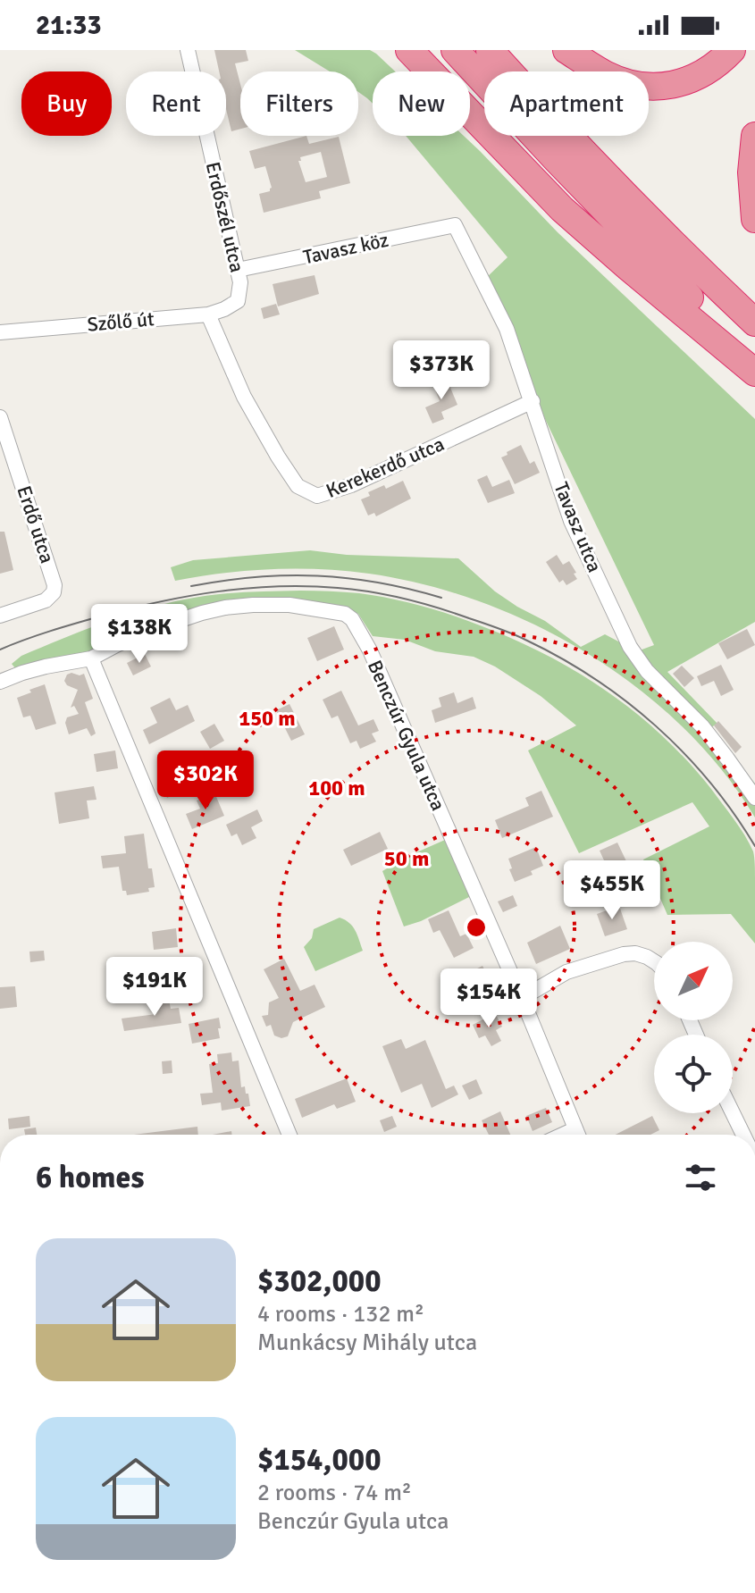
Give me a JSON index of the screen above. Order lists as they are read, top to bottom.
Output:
{
  "streets": {
    "street": [
      "Erdőszél utca",
      "Tavasz köz",
      "Szőlő út",
      "Kerekerdő utca",
      "Erdő utca",
      "Tavasz utca",
      "Benczúr Gyula utca"
    ]
  },
  "crossings": [
    ["Erdőszél utca", "Tavasz köz"],
    ["Erdőszél utca", "Szőlő út"],
    ["Tavasz köz", "Tavasz utca"],
    ["Szőlő út", "Kerekerdő utca"],
    ["Kerekerdő utca", "Tavasz utca"]
  ],
  "north": "top right",
  "page": {
    "status": "21:33",
    "chip": [
      "Buy",
      "Rent",
      "Filters",
      "New",
      "Apartment"
    ],
    "price": [
      "$373K",
      "$138K",
      "$302K",
      "$455K",
      "$191K",
      "$154K"
    ],
    "heading": "6 homes",
    "list": [
      {
        "name": "$302,000",
        "note": "4 rooms · 132 m² · Munkácsy Mihály utca"
      },
      {
        "name": "$154,000",
        "note": "2 rooms · 74 m² · Benczúr Gyula utca"
      }
    ]
  },
  "rings": ["150 m", "100 m", "50 m"]
}
